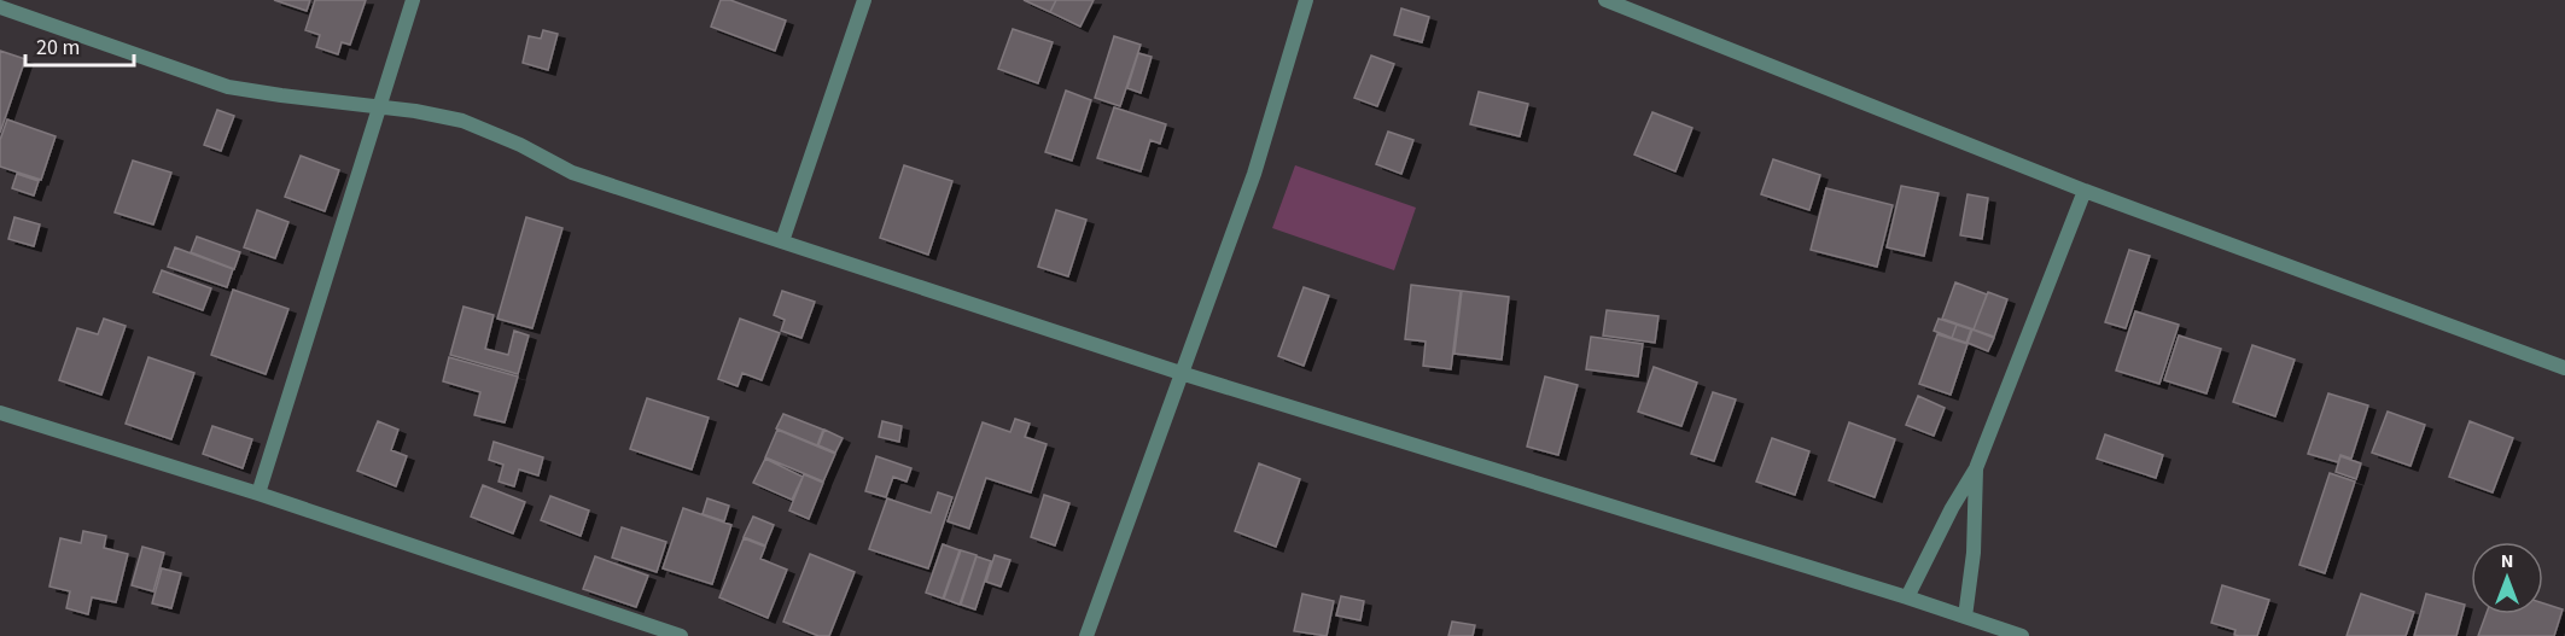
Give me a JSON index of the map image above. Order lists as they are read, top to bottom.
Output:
{
  "scale_bar": "20 m",
  "north": "top"
}
